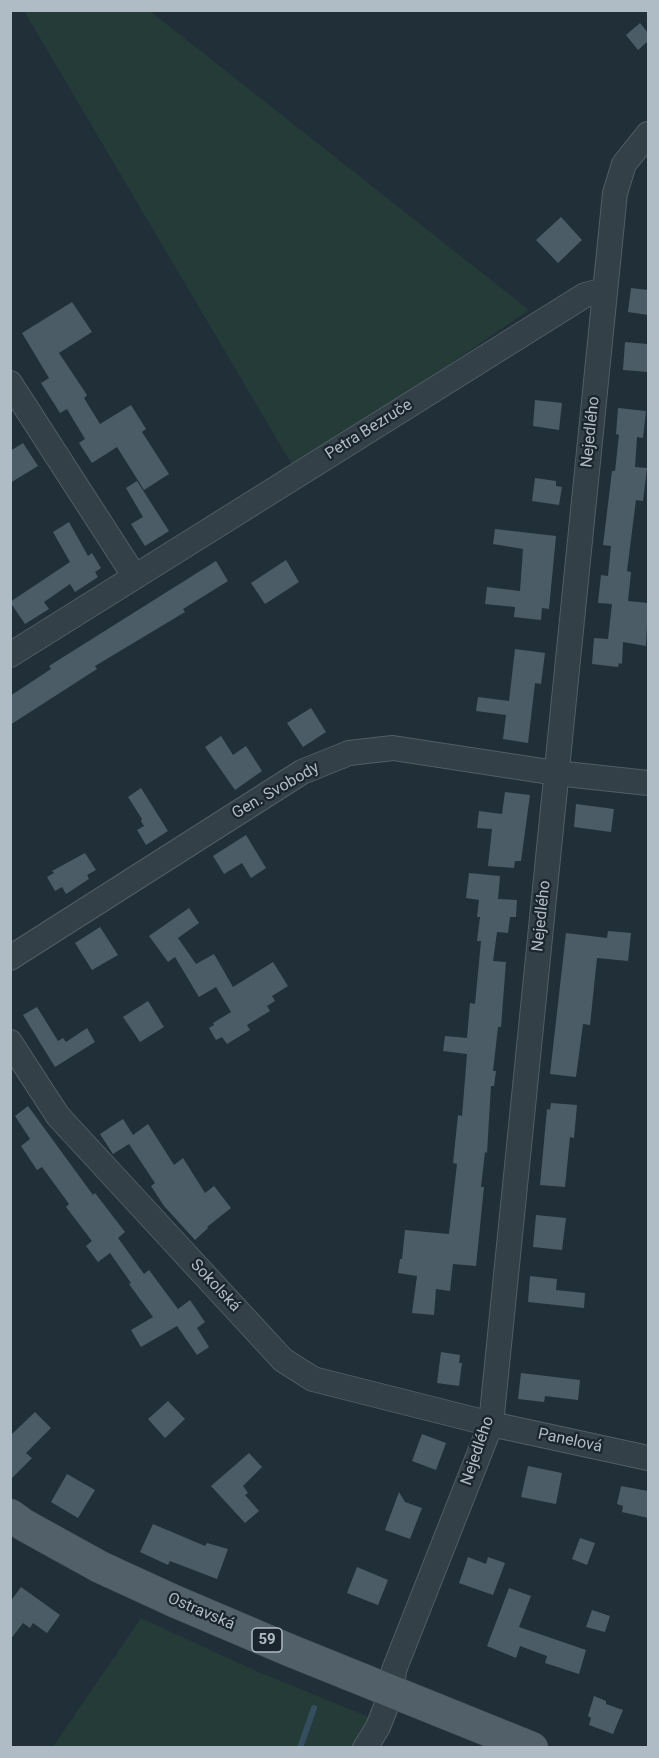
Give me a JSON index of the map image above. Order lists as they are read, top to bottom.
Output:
{
  "streets": {
    "main road": ["Ostravská", "59"],
    "street": [
      "Petra Bezruče",
      "Nejedlého",
      "Gen. Svobody",
      "Sokolská",
      "Panelová"
    ]
  },
  "crossings": [
    ["Petra Bezruče", "Nejedlého"],
    ["Nejedlého", "Gen. Svobody"],
    ["Nejedlého", "Sokolská"],
    ["Nejedlého", "Panelová"],
    ["Nejedlého", "Ostravská"],
    ["Sokolská", "Panelová"]
  ]
}
